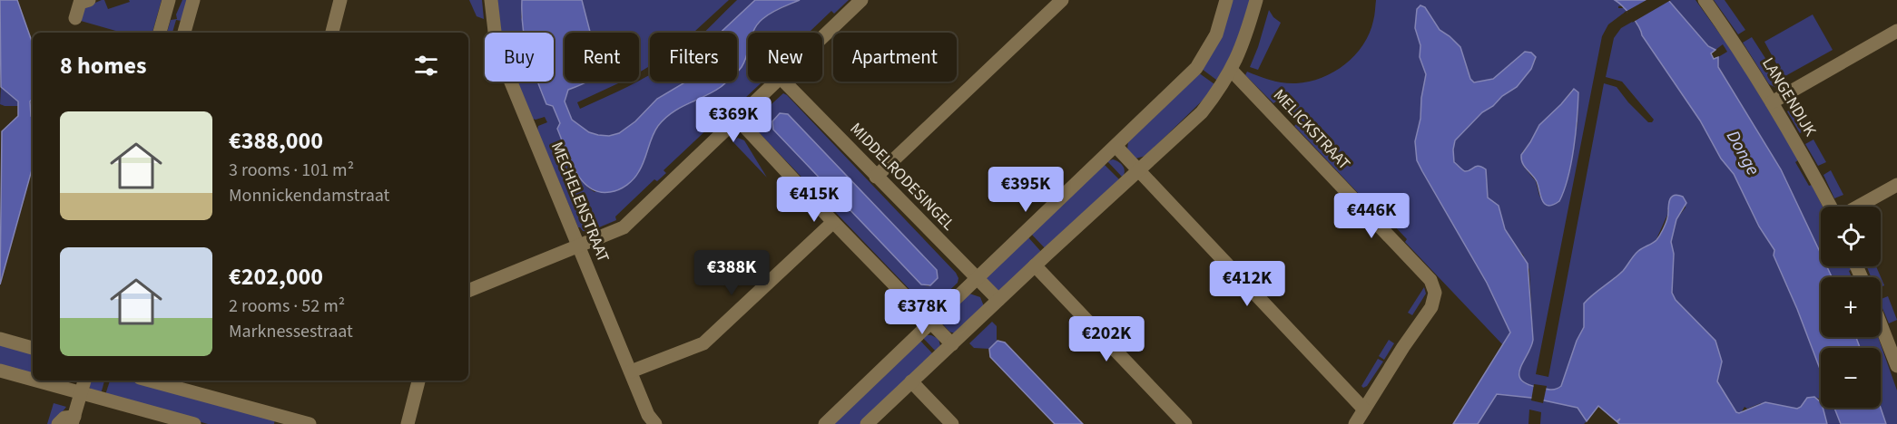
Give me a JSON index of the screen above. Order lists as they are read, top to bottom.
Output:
{
  "streets": {
    "street": [
      "LANGENDIJK",
      "MELICKSTRAAT",
      "MIDDELRODESINGEL",
      "MECHELENSTRAAT"
    ]
  },
  "water": ["Donge"],
  "page": {
    "chip": [
      "Buy",
      "Rent",
      "Filters",
      "New",
      "Apartment"
    ],
    "heading": "8 homes",
    "price": [
      "€369K",
      "€395K",
      "€415K",
      "€446K",
      "€388K",
      "€412K",
      "€378K",
      "€202K"
    ],
    "list": [
      {
        "name": "€388,000",
        "note": "3 rooms · 101 m² · Monnickendamstraat"
      },
      {
        "name": "€202,000",
        "note": "2 rooms · 52 m² · Marknessestraat"
      }
    ],
    "map_buttons": ["+", "−"]
  }
}
